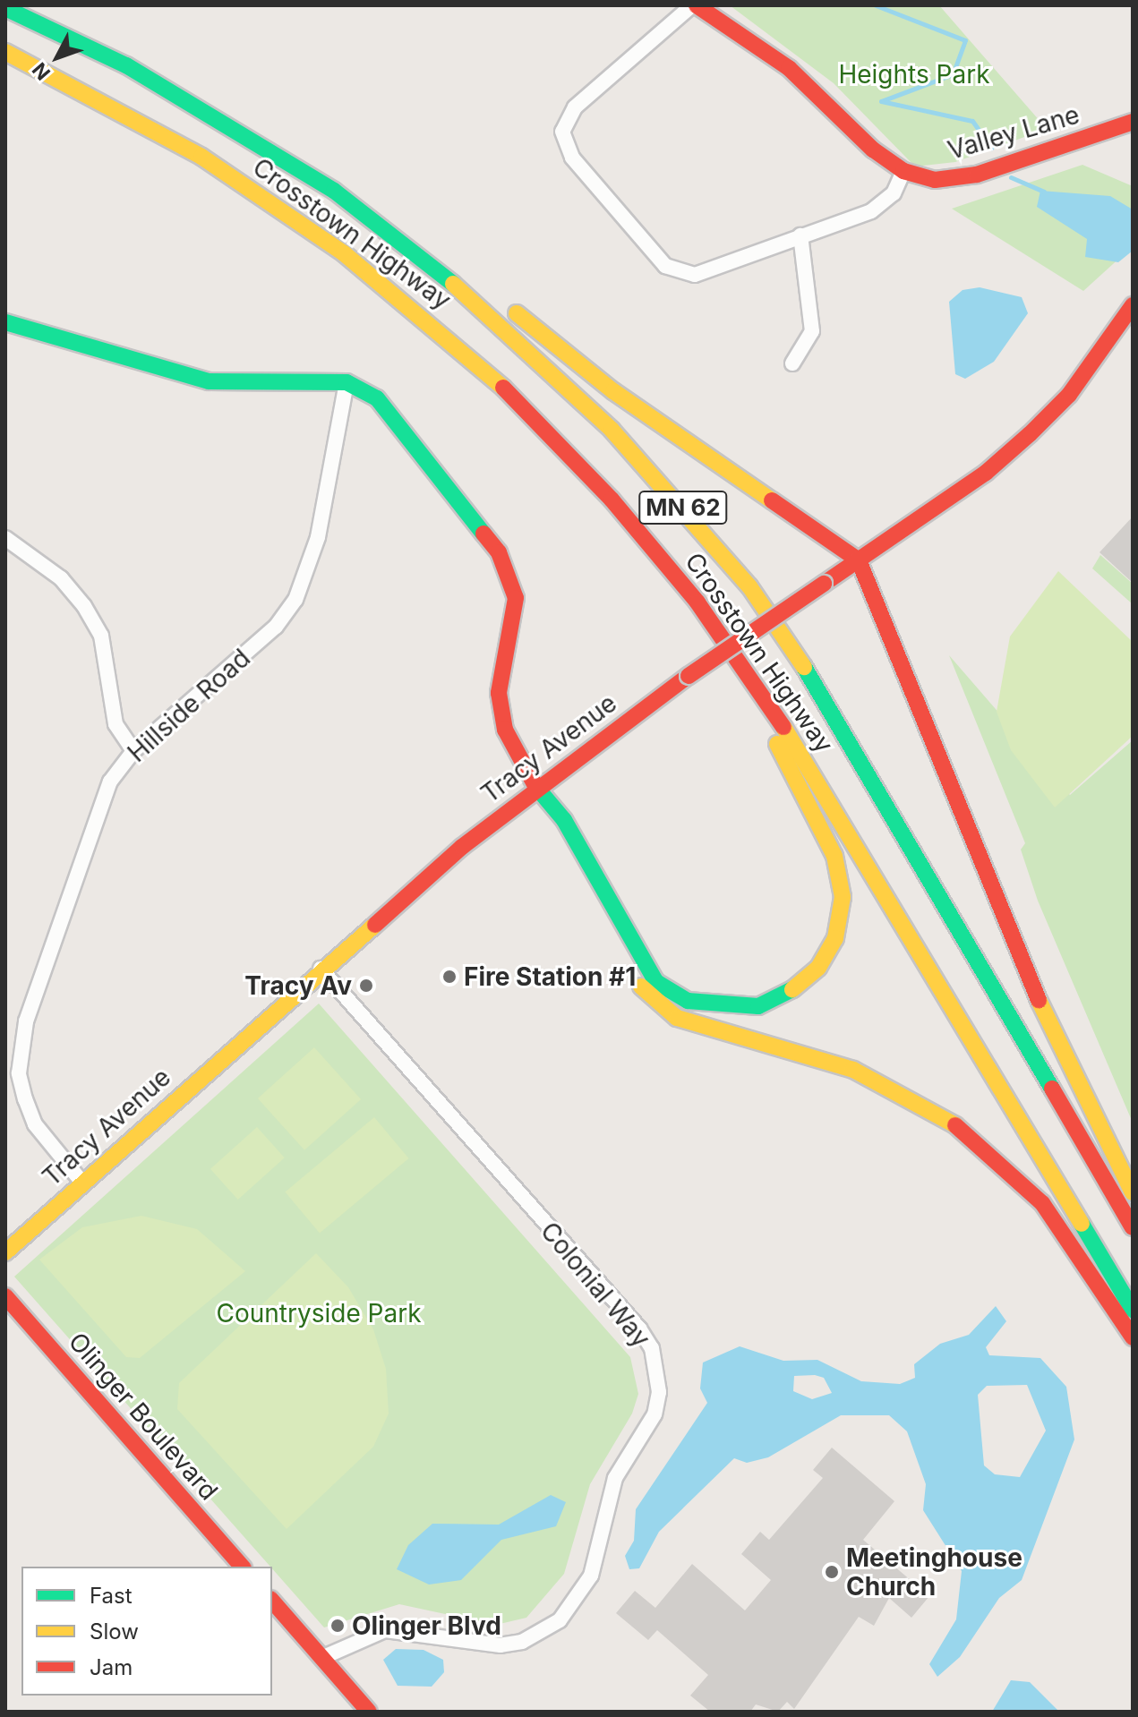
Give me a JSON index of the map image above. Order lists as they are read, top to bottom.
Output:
{
  "streets": {
    "main road": [
      "Valley Lane",
      "Crosstown Highway",
      "MN 62",
      "Tracy Avenue",
      "Olinger Boulevard"
    ],
    "street": ["Hillside Road", "Colonial Way"]
  },
  "crossings": [
    ["Hillside Road", "Tracy Avenue"],
    ["Tracy Avenue", "Colonial Way"]
  ],
  "parks": ["Heights Park", "Countryside Park"],
  "places": [
    "Fire Station #1",
    "Tracy Av",
    "Meetinghouse Church",
    "Olinger Blvd"
  ],
  "legend": ["Fast", "Slow", "Jam"],
  "north": "bottom left"
}
